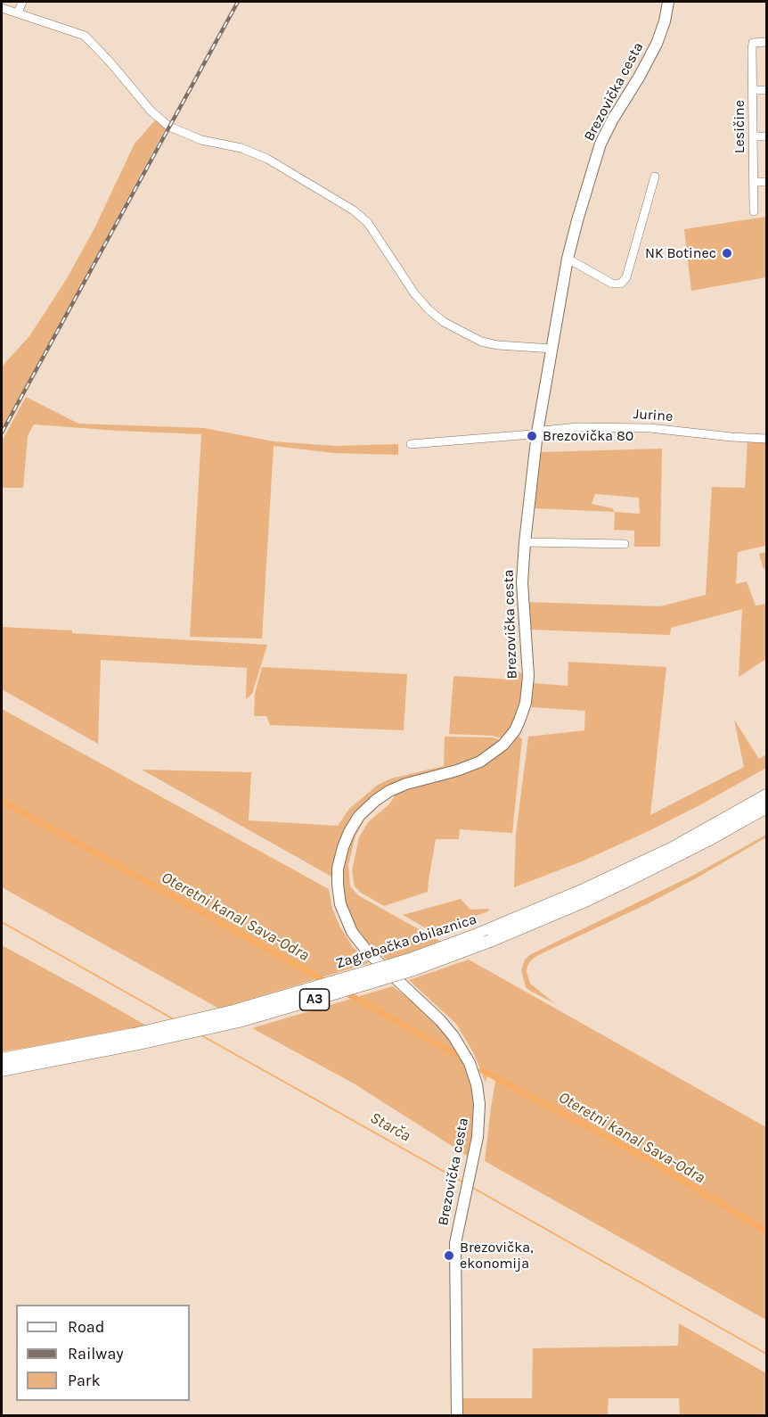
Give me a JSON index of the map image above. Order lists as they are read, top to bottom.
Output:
{
  "streets": {
    "highway": ["Zagrebačka obilaznica", "A3"],
    "main road": ["Brezovička cesta"],
    "street": ["Lesičine", "Jurine"]
  },
  "crossings": [
    ["Brezovička cesta", "Jurine"]
  ],
  "water": ["Oteretni kanal Sava-Odra", "Starča"],
  "places": ["NK Botinec", "Brezovička 80", "Brezovička, ekonomija"],
  "legend": ["Road", "Railway", "Park"]
}
